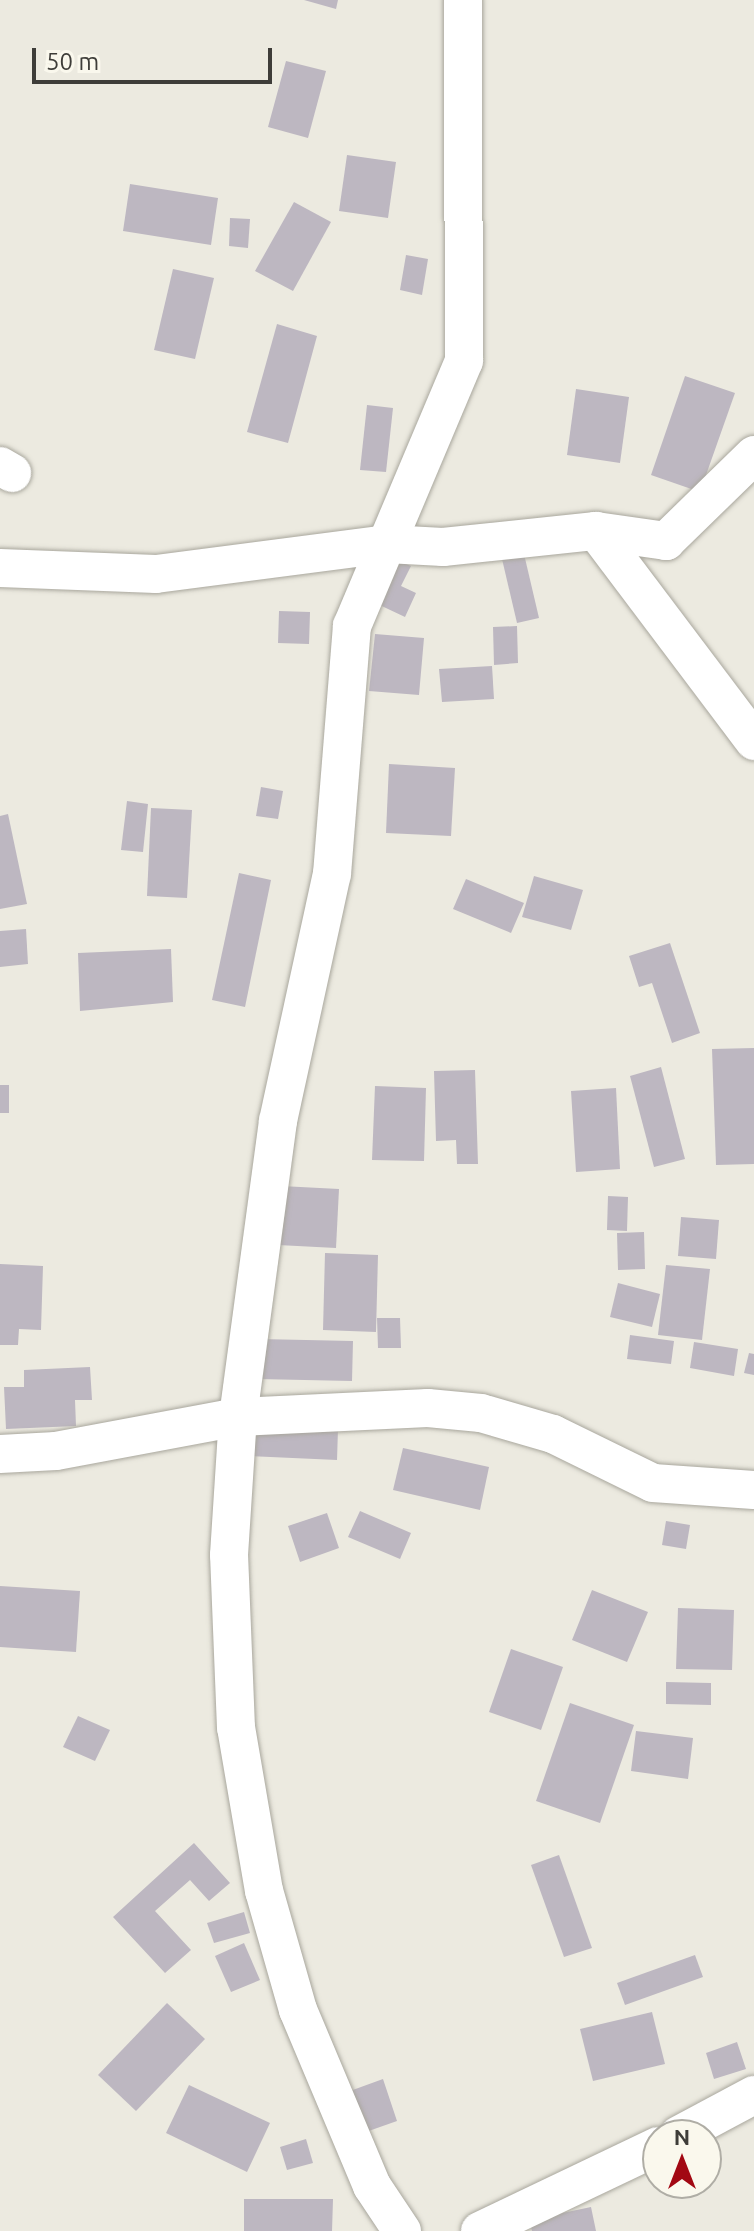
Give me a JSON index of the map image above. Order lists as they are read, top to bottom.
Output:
{
  "scale_bar": "50 m",
  "north": "top"
}
